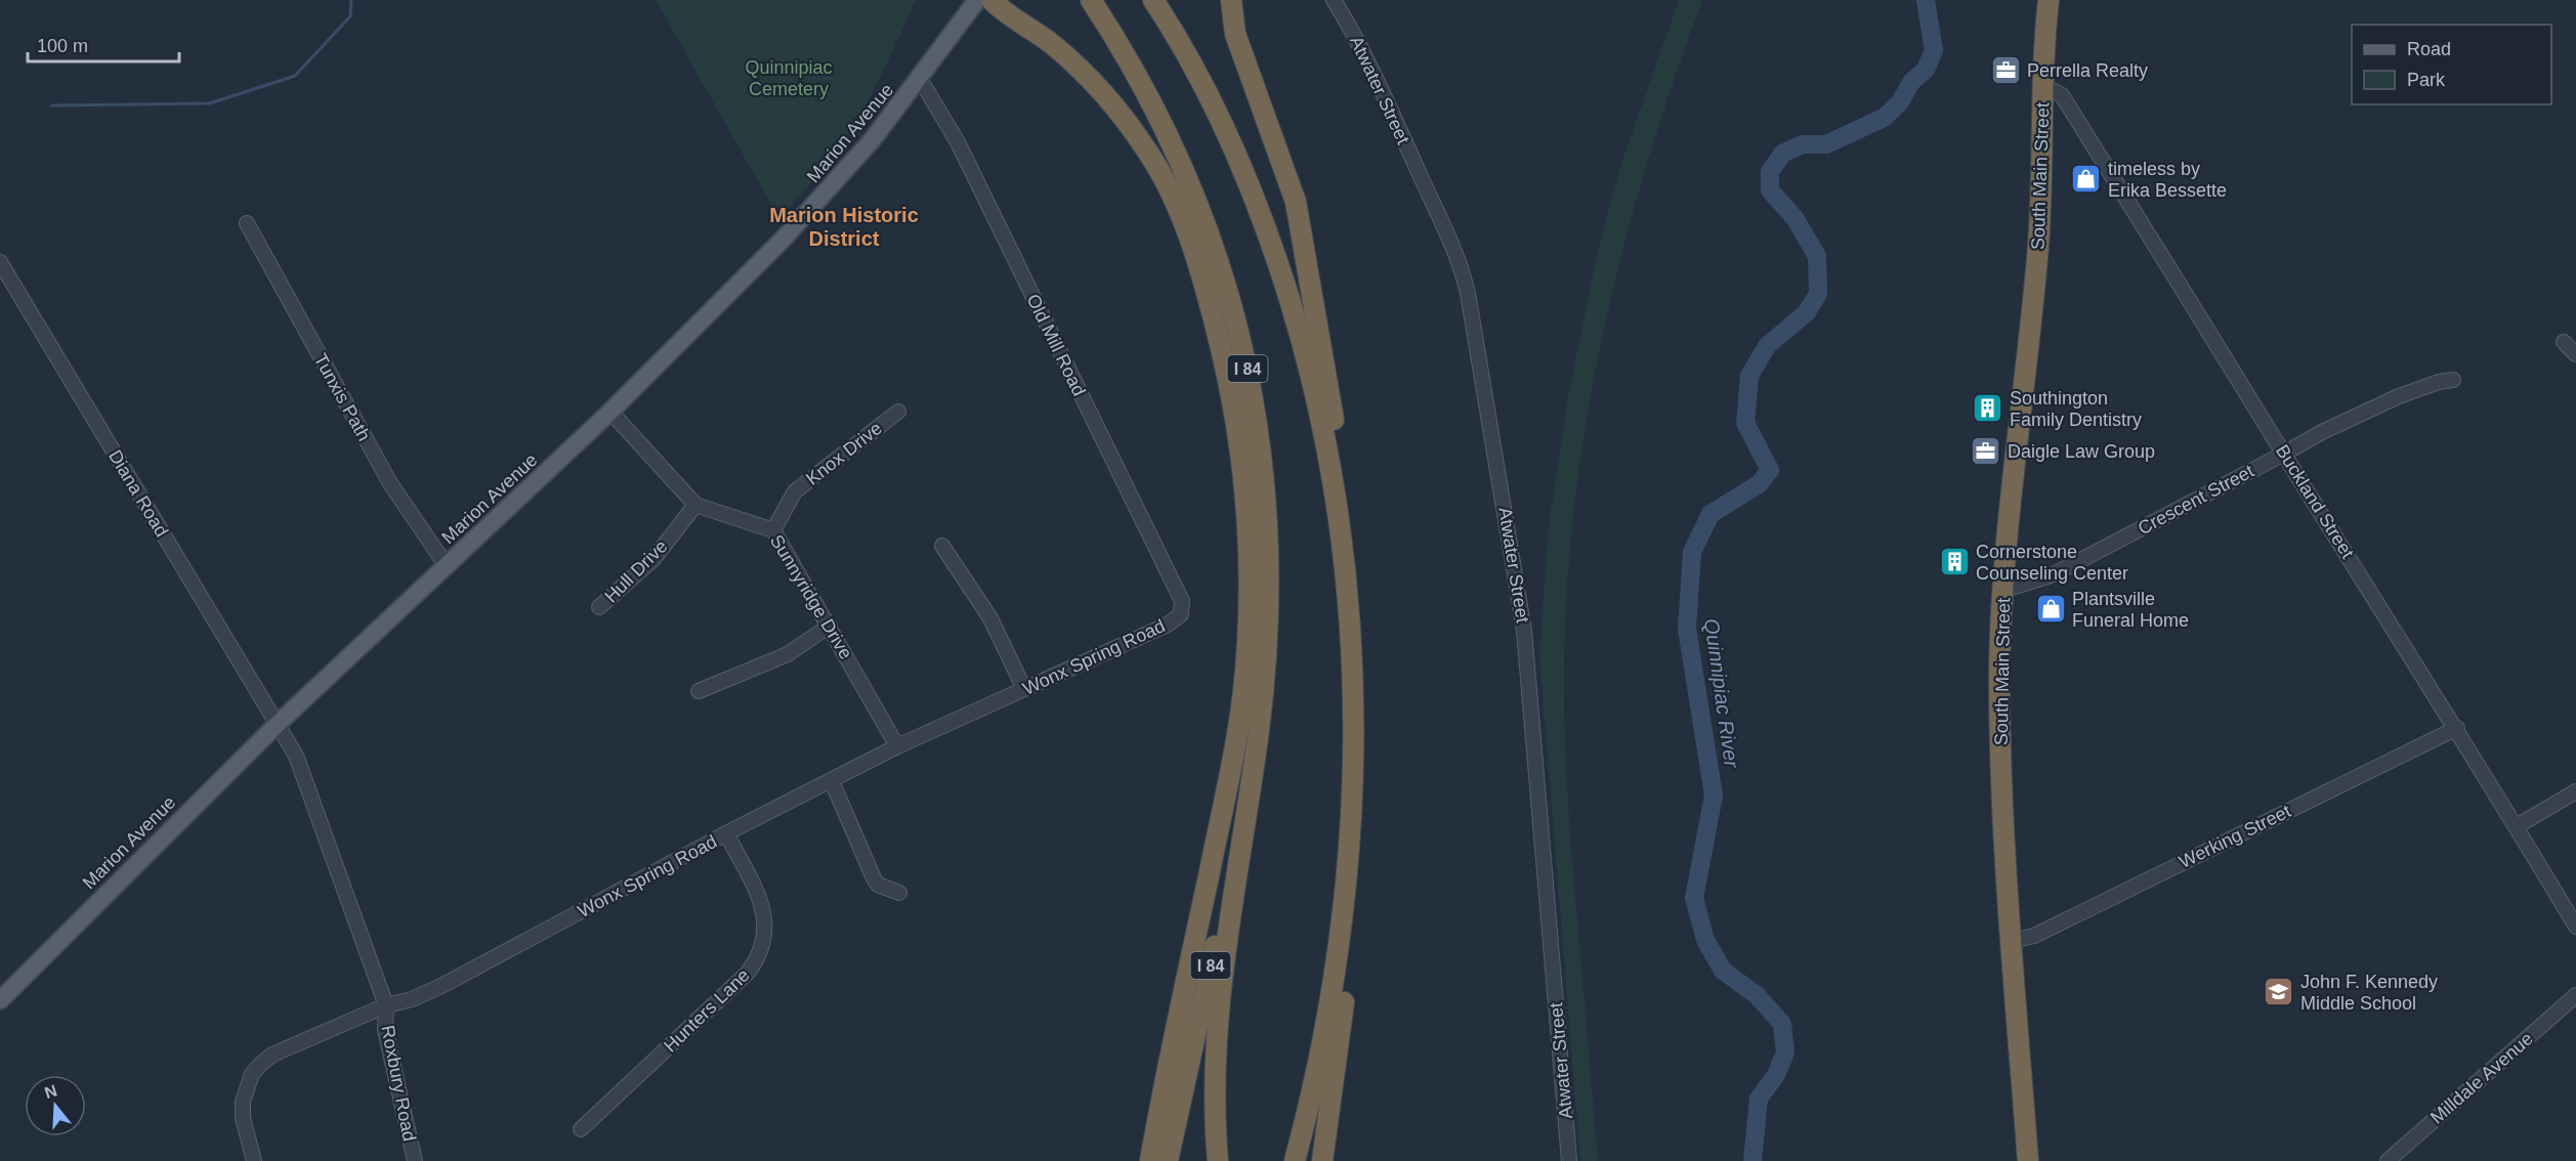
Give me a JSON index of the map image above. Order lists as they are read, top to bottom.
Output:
{
  "streets": {
    "highway": ["South Main Street", "I 84"],
    "main road": ["Marion Avenue"],
    "street": [
      "Atwater Street",
      "Old Mill Road",
      "Tunxis Path",
      "Knox Drive",
      "Diana Road",
      "Crescent Street",
      "Buckland Street",
      "Hull Drive",
      "Sunnyridge Drive",
      "Wonx Spring Road",
      "Werking Street",
      "Hunters Lane",
      "Milldale Avenue",
      "Roxbury Road"
    ]
  },
  "crossings": [
    ["Marion Avenue", "Old Mill Road"],
    ["Marion Avenue", "Tunxis Path"],
    ["Marion Avenue", "Diana Road"],
    ["South Main Street", "Crescent Street"],
    ["South Main Street", "Buckland Street"],
    ["South Main Street", "Werking Street"],
    ["Old Mill Road", "Wonx Spring Road"],
    ["Knox Drive", "Sunnyridge Drive"],
    ["Crescent Street", "Buckland Street"],
    ["Buckland Street", "Werking Street"],
    ["Hull Drive", "Sunnyridge Drive"],
    ["Sunnyridge Drive", "Wonx Spring Road"],
    ["Wonx Spring Road", "Hunters Lane"],
    ["Wonx Spring Road", "Roxbury Road"]
  ],
  "districts": ["Marion Historic District"],
  "water": ["Quinnipiac River"],
  "parks": ["Quinnipiac Cemetery"],
  "places": {
    "office": ["Perrella Realty", "Daigle Law Group"],
    "shop": ["timeless by Erika Bessette", "Plantsville Funeral Home"],
    "building": ["Southington Family Dentistry", "Cornerstone Counseling Center"],
    "school or university": ["John F. Kennedy Middle School"]
  },
  "legend": ["Road", "Park"],
  "scale_bar": "100 m",
  "north": "top"
}
